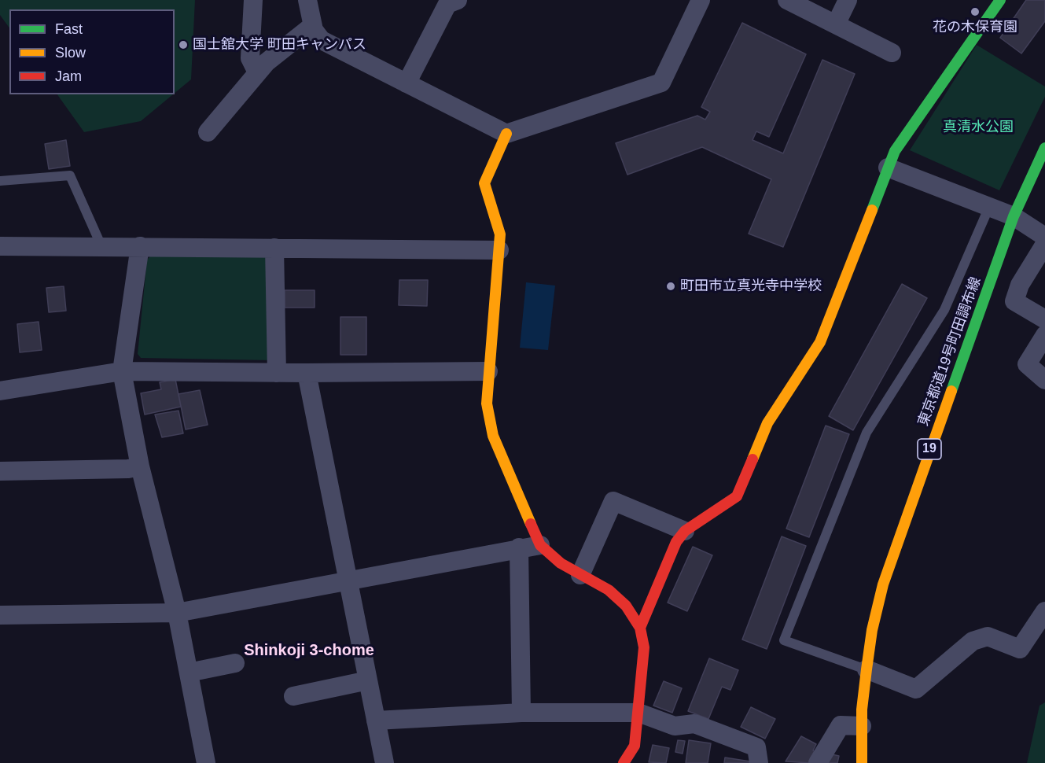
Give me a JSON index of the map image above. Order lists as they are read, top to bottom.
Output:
{
  "streets": {
    "street": ["東京都道19号町田調布線", "19"]
  },
  "districts": ["Shinkoji 3-chome"],
  "parks": ["真清水公園"],
  "places": ["花の木保育園", "国士舘大学 町田キャンパス", "町田市立真光寺中学校"],
  "legend": ["Fast", "Slow", "Jam"]
}
